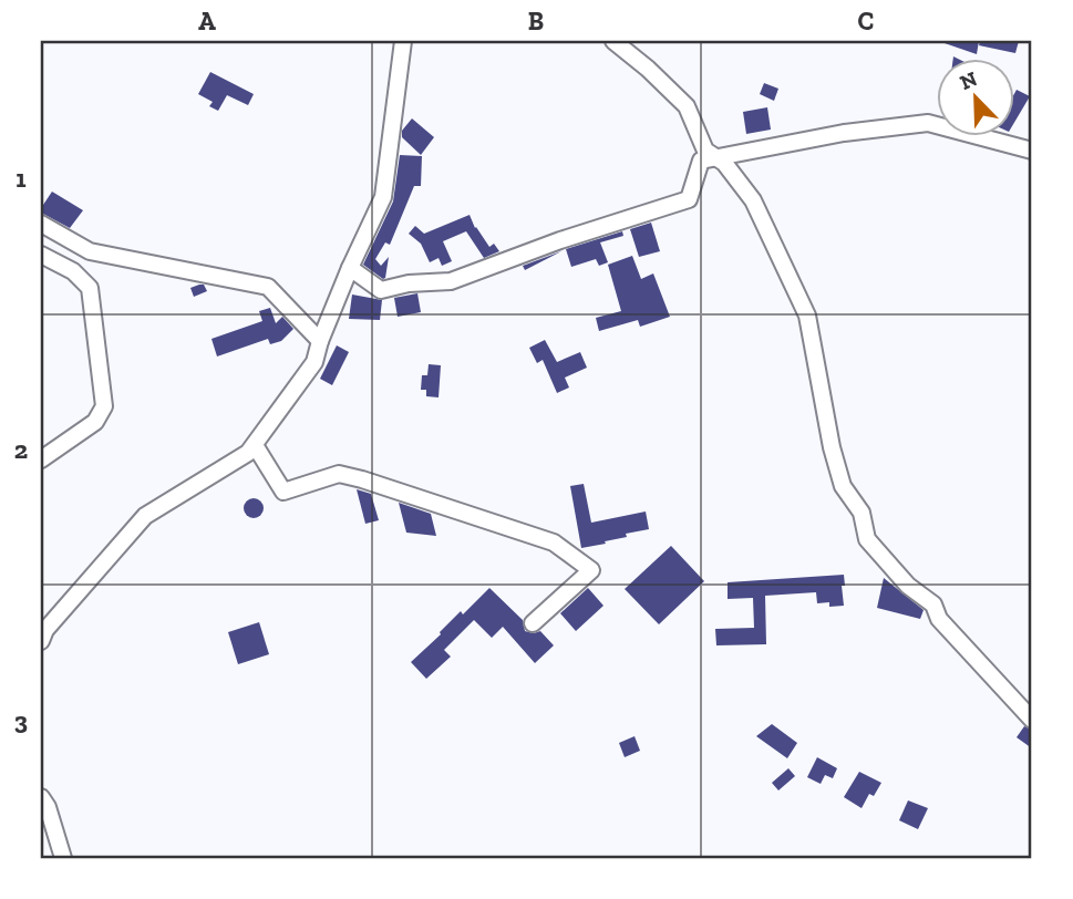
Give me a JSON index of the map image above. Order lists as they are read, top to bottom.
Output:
{
  "north": "top left",
  "grid": {
    "columns": ["A", "B", "C"],
    "rows": ["1", "2", "3"]
  }
}
